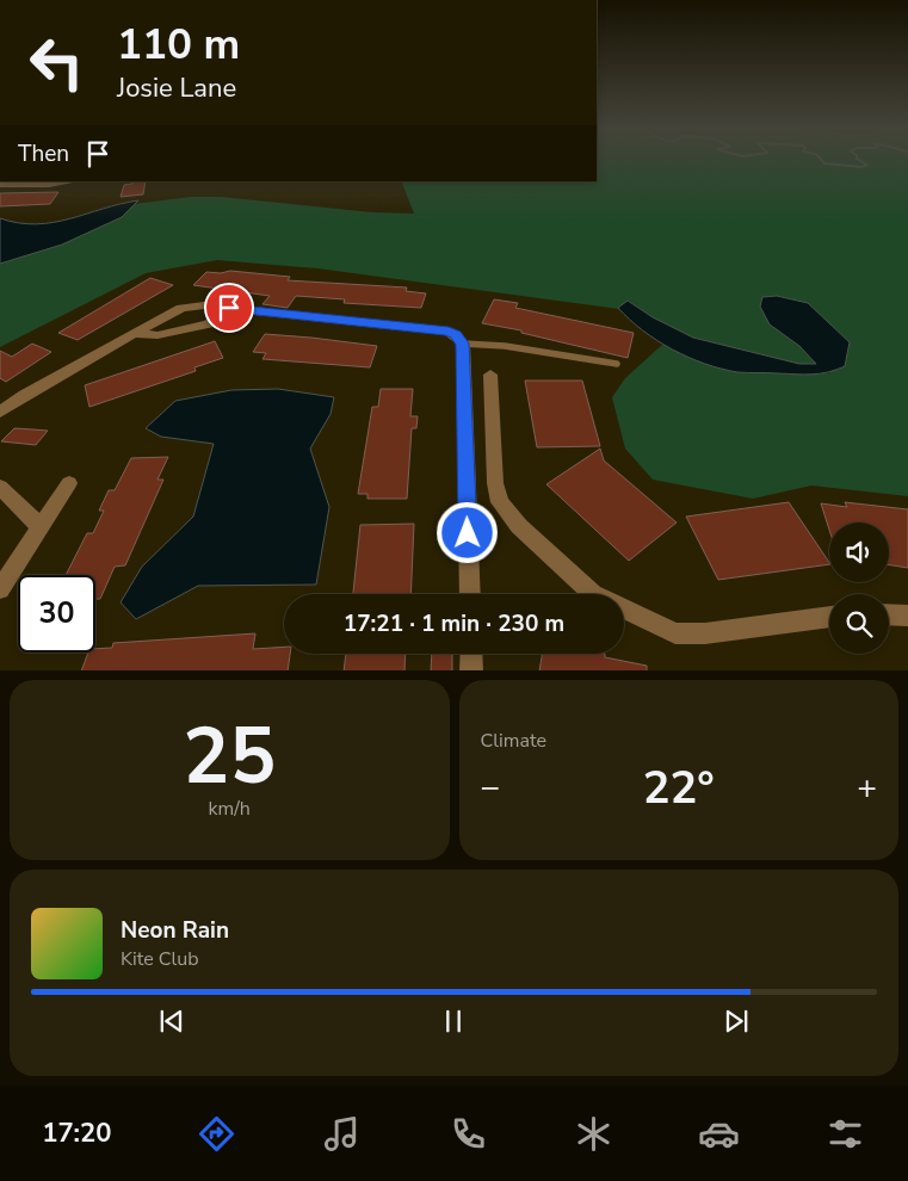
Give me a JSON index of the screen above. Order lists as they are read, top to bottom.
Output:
{
  "page": {
    "turn": ["110 m", "Josie Lane"],
    "then": "Then",
    "limit": "30",
    "trip": "17:21 · 1 min · 230 m",
    "tile": [
      ["25", "km/h"],
      "Climate"
    ],
    "heat": ["−", "22°", "+"],
    "song": ["Neon Rain", "Kite Club"],
    "tabs": "17:20"
  }
}
